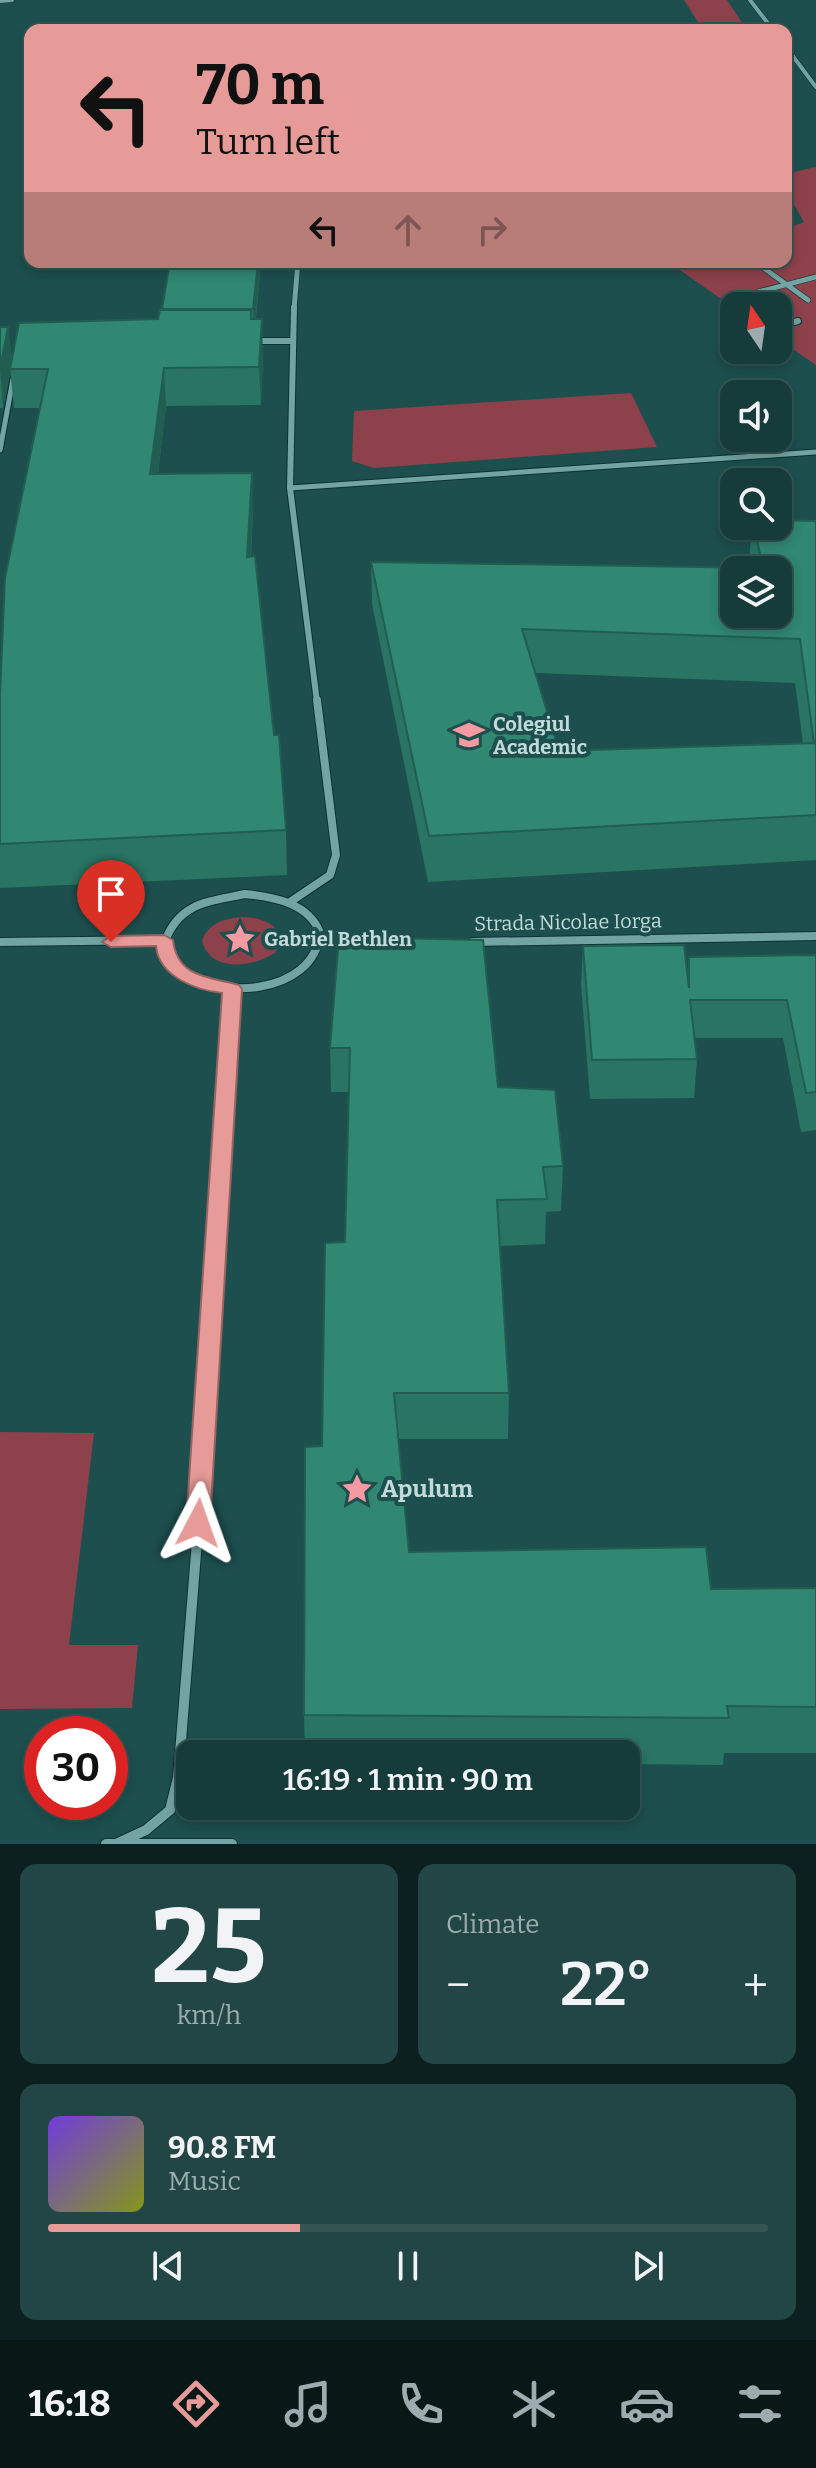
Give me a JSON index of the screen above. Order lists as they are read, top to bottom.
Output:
{
  "streets": {
    "street": ["Strada Nicolae Iorga"]
  },
  "places": {
    "school or university": ["Colegiul Academic"],
    "place": ["Gabriel Bethlen", "Apulum"]
  },
  "north": "top",
  "page": {
    "turn": ["70 m", "Turn left"],
    "limit": "30",
    "trip": "16:19 · 1 min · 90 m",
    "tile": [
      ["25", "km/h"],
      "Climate"
    ],
    "heat": ["−", "22°", "+"],
    "song": ["90.8 FM", "Music"],
    "tabs": "16:18"
  }
}
